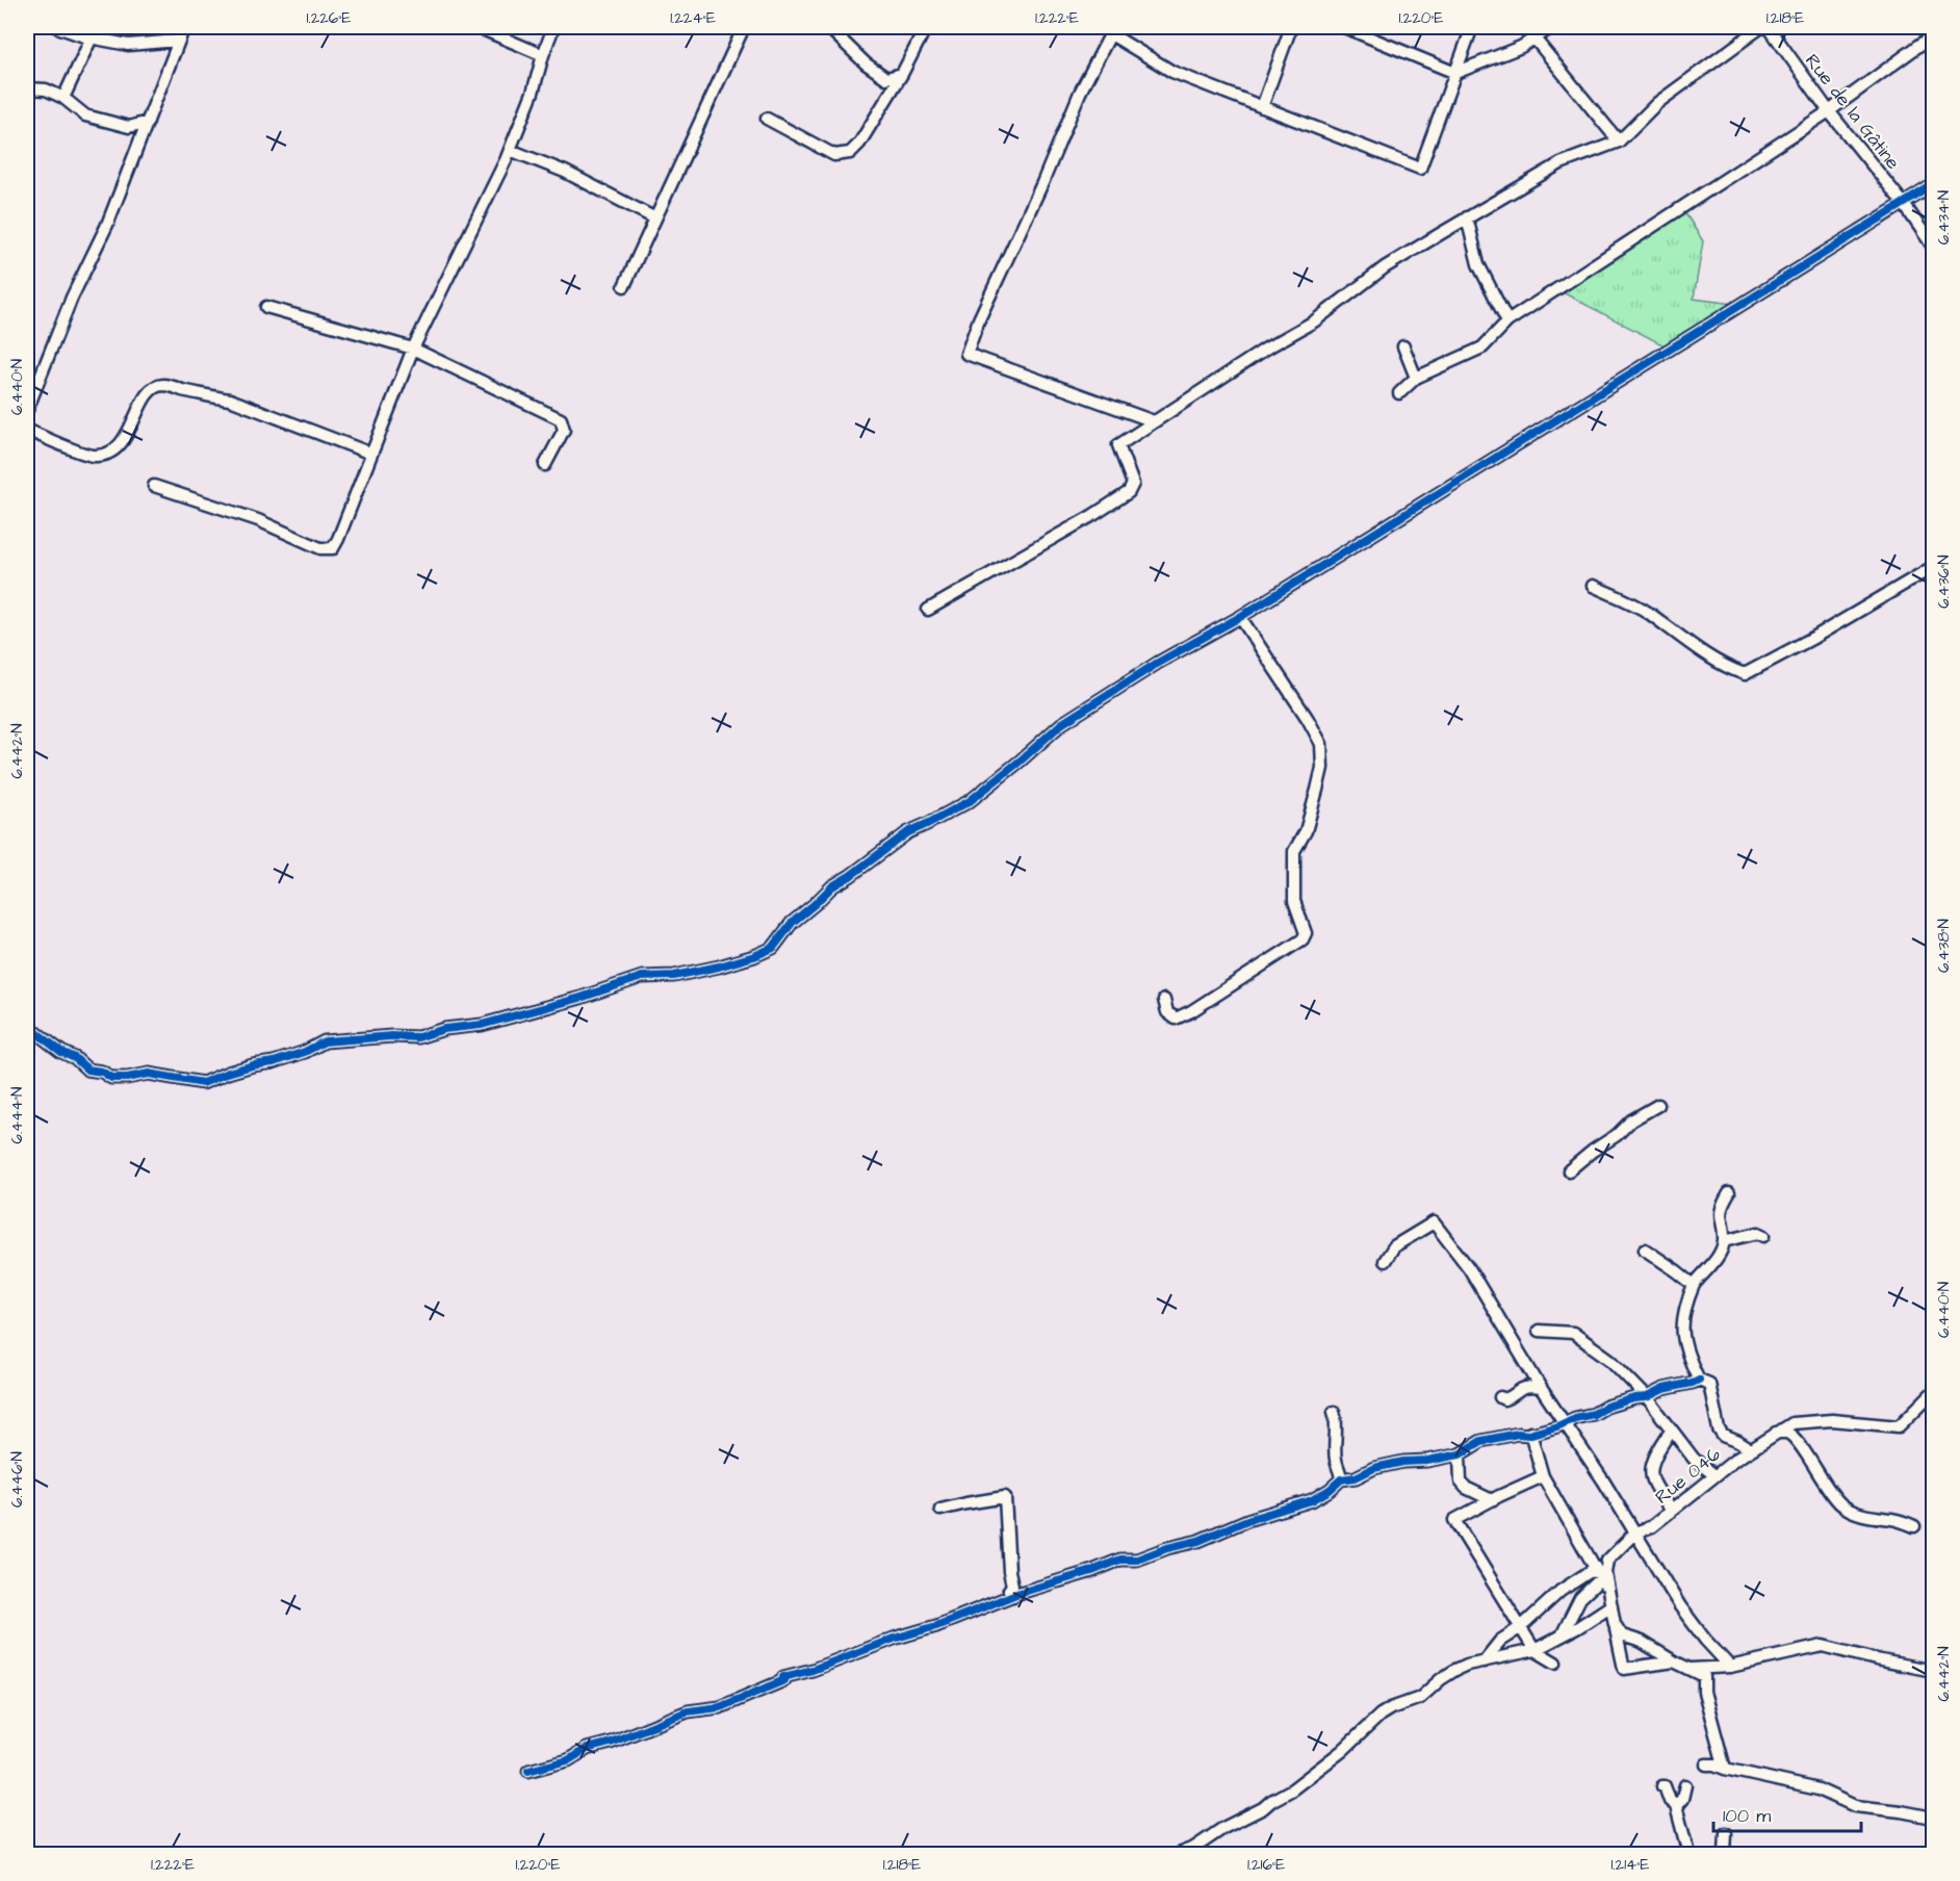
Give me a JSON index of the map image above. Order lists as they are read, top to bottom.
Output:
{
  "streets": {
    "street": ["Rue de la Gâtine", "Rue 046"]
  },
  "scale_bar": "100 m",
  "coordinates": [
    "1.226°E",
    "1.224°E",
    "1.222°E",
    "1.220°E",
    "1.218°E",
    "6.434°N",
    "6.440°N",
    "6.436°N",
    "6.442°N",
    "6.438°N",
    "6.444°N",
    "6.446°N",
    "1.216°E",
    "1.214°E"
  ]
}
